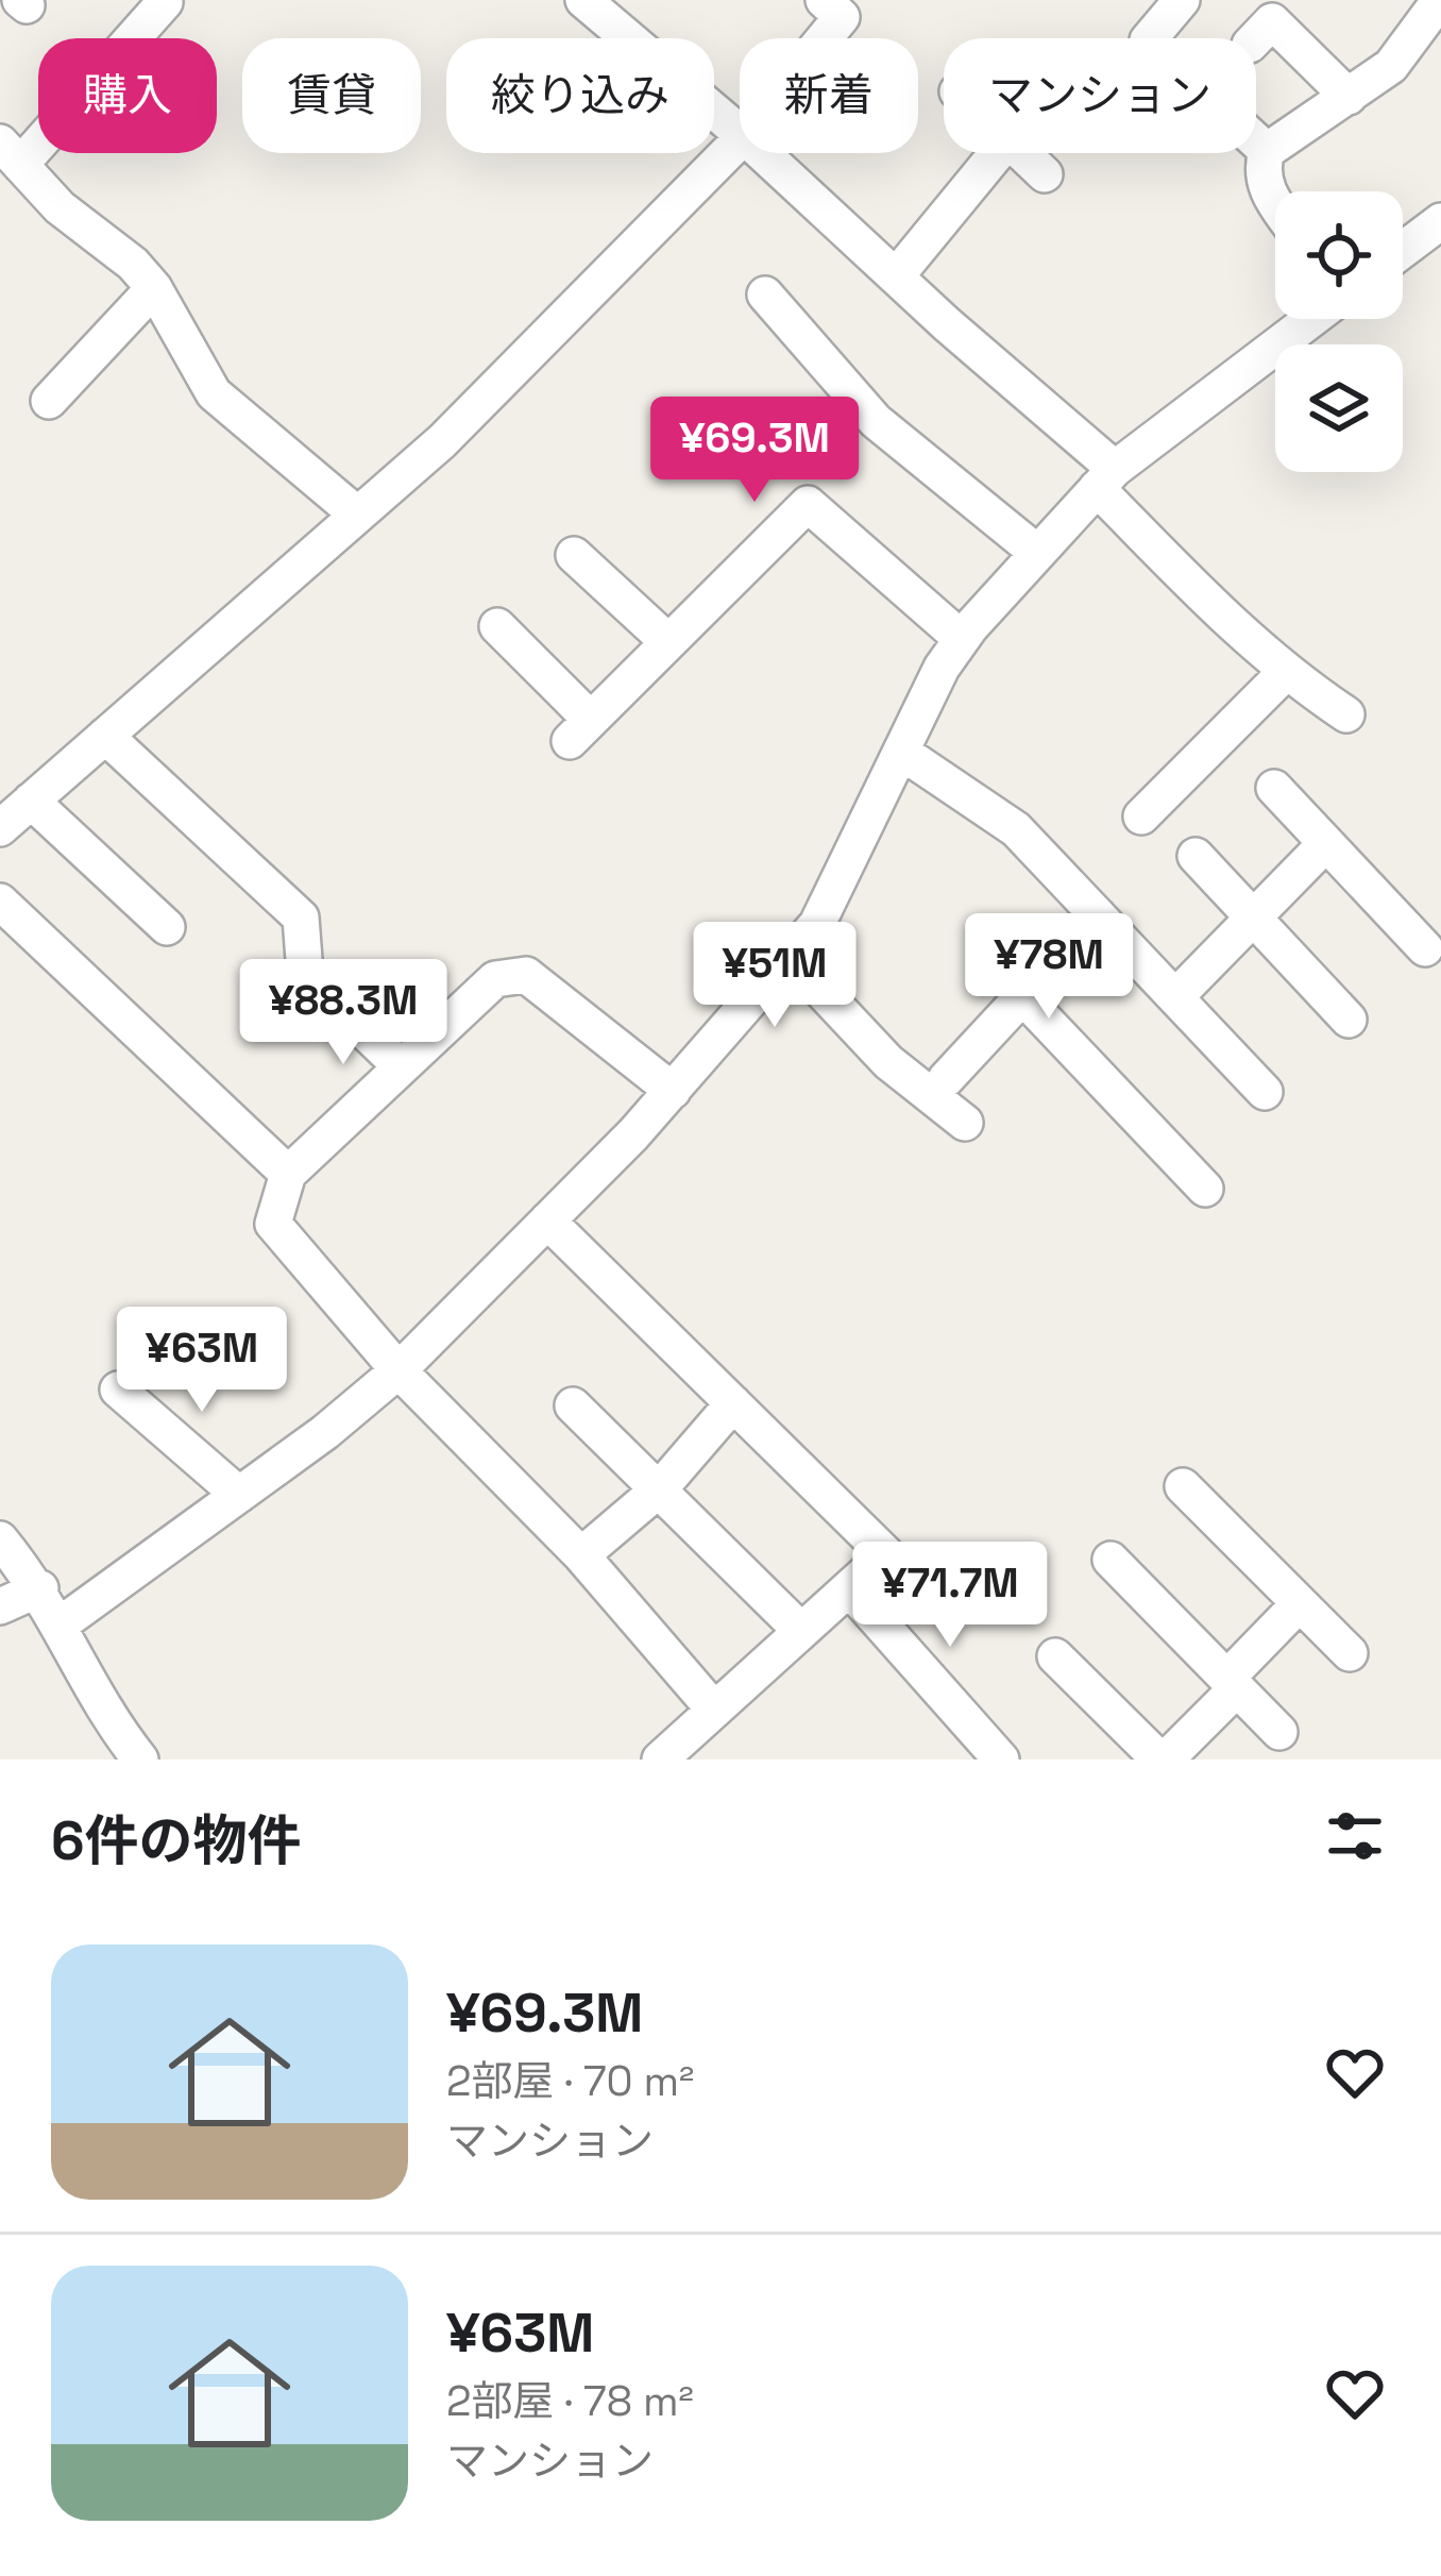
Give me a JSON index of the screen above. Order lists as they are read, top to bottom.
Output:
{
  "page": {
    "chip": [
      "購入",
      "賃貸",
      "絞り込み",
      "新着",
      "マンション"
    ],
    "price": [
      "¥69.3M",
      "¥78M",
      "¥51M",
      "¥88.3M",
      "¥63M",
      "¥71.7M"
    ],
    "heading": "6件の物件",
    "list": [
      {
        "name": "¥69.3M",
        "note": "2部屋 · 70 m² · マンション"
      },
      {
        "name": "¥63M",
        "note": "2部屋 · 78 m² · マンション"
      }
    ]
  }
}
